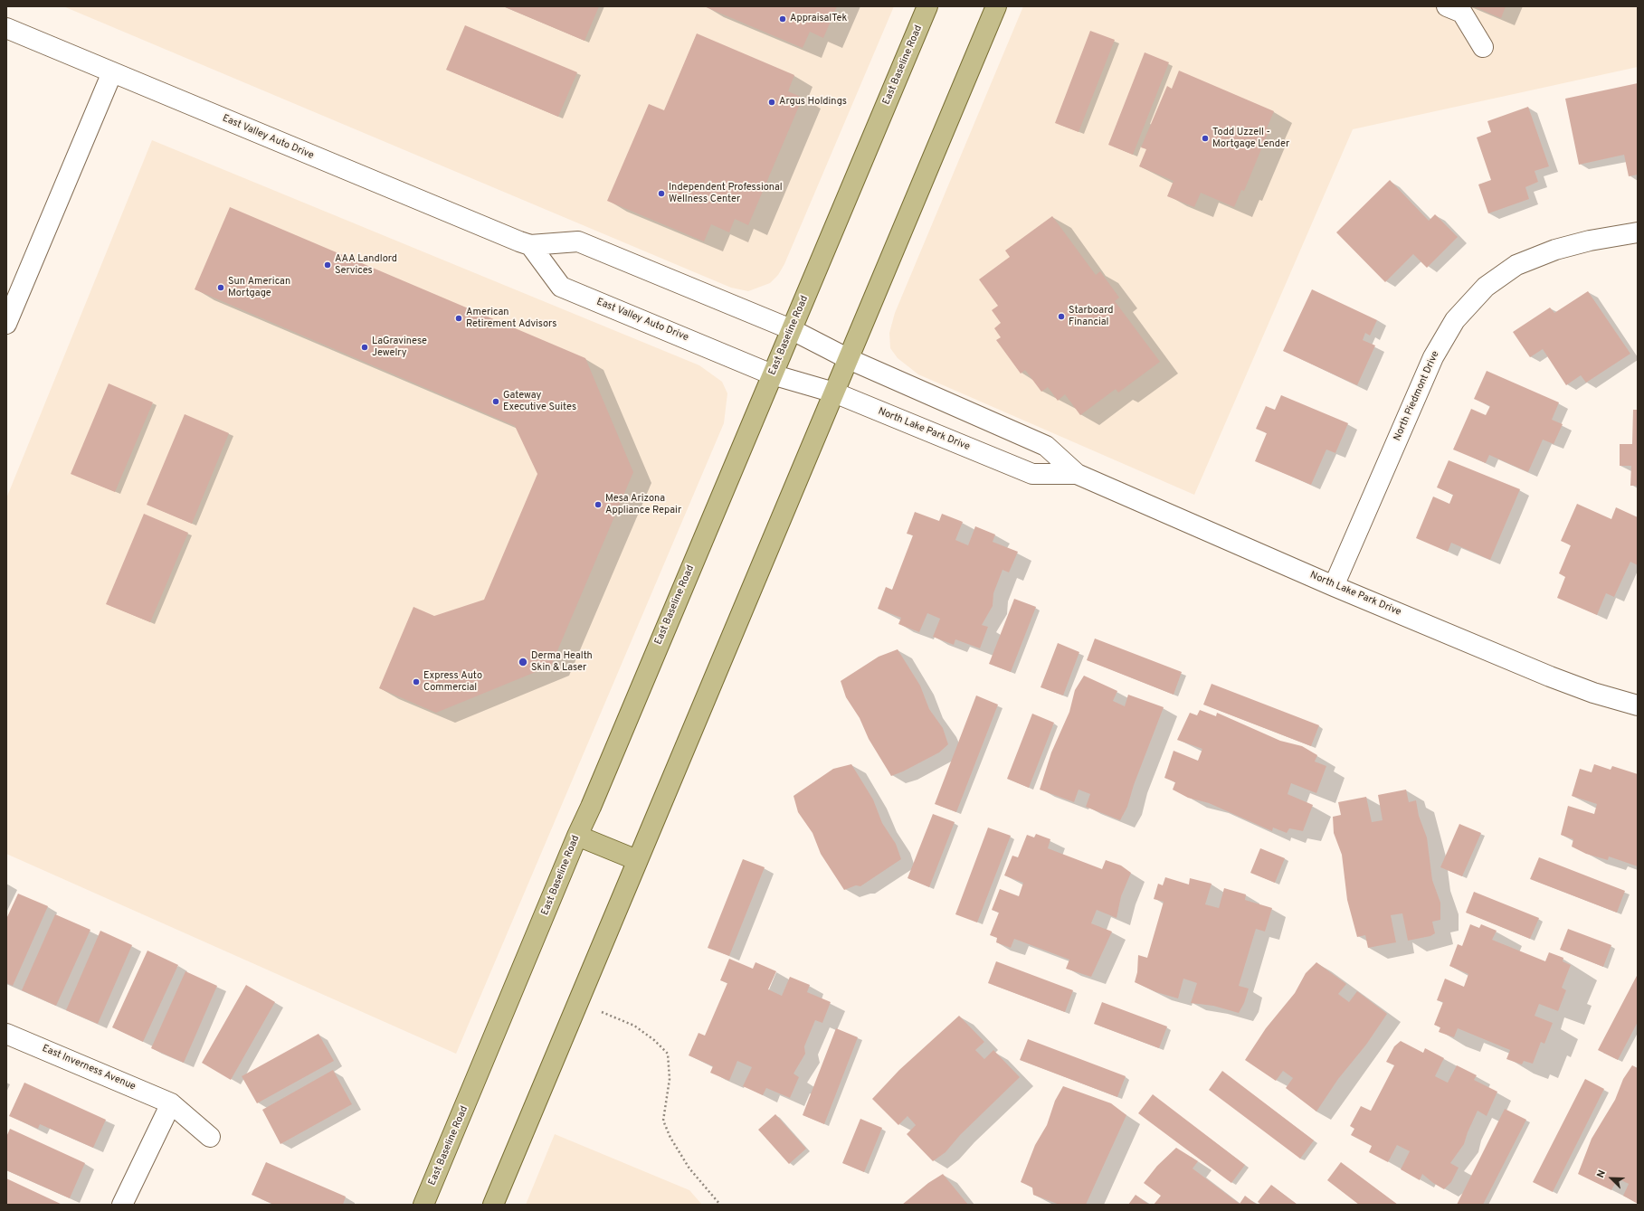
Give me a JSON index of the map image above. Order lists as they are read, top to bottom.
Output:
{
  "streets": {
    "main road": ["East Baseline Road"],
    "street": [
      "East Valley Auto Drive",
      "North Piedmont Drive",
      "North Lake Park Drive",
      "East Inverness Avenue"
    ]
  },
  "crossings": [
    ["East Baseline Road", "East Valley Auto Drive"],
    ["East Baseline Road", "North Lake Park Drive"],
    ["East Valley Auto Drive", "North Lake Park Drive"],
    ["North Piedmont Drive", "North Lake Park Drive"]
  ],
  "places": [
    "AppraisalTek",
    "Argus Holdings",
    "Todd Uzzell - Mortgage Lender",
    "Independent Professional Wellness Center",
    "AAA Landlord Services",
    "Sun American Mortgage",
    "Starboard Financial",
    "American Retirement Advisors",
    "LaGravinese Jewelry",
    "Gateway Executive Suites",
    "Mesa Arizona Appliance Repair",
    "Derma Health Skin & Laser",
    "Express Auto Commercial"
  ],
  "north": "top left"
}
